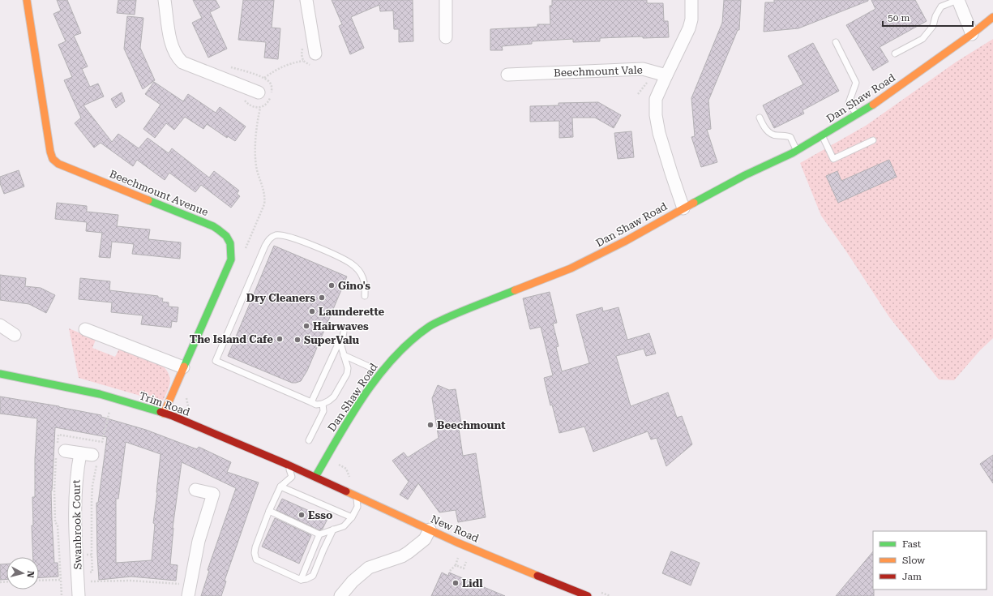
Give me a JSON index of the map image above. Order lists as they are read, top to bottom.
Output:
{
  "streets": {
    "street": [
      "Beechmount Vale",
      "Dan Shaw Road",
      "Beechmount Avenue",
      "Trim Road",
      "Swanbrook Court",
      "New Road"
    ]
  },
  "crossings": [
    ["Dan Shaw Road", "Trim Road"],
    ["Dan Shaw Road", "New Road"],
    ["Beechmount Avenue", "Trim Road"],
    ["Trim Road", "New Road"]
  ],
  "places": [
    "Gino's",
    "Dry Cleaners",
    "Launderette",
    "Hairwaves",
    "The Island Cafe",
    "SuperValu",
    "Beechmount",
    "Esso",
    "Lidl"
  ],
  "legend": ["Fast", "Slow", "Jam"],
  "scale_bar": "50 m",
  "north": "right"
}
